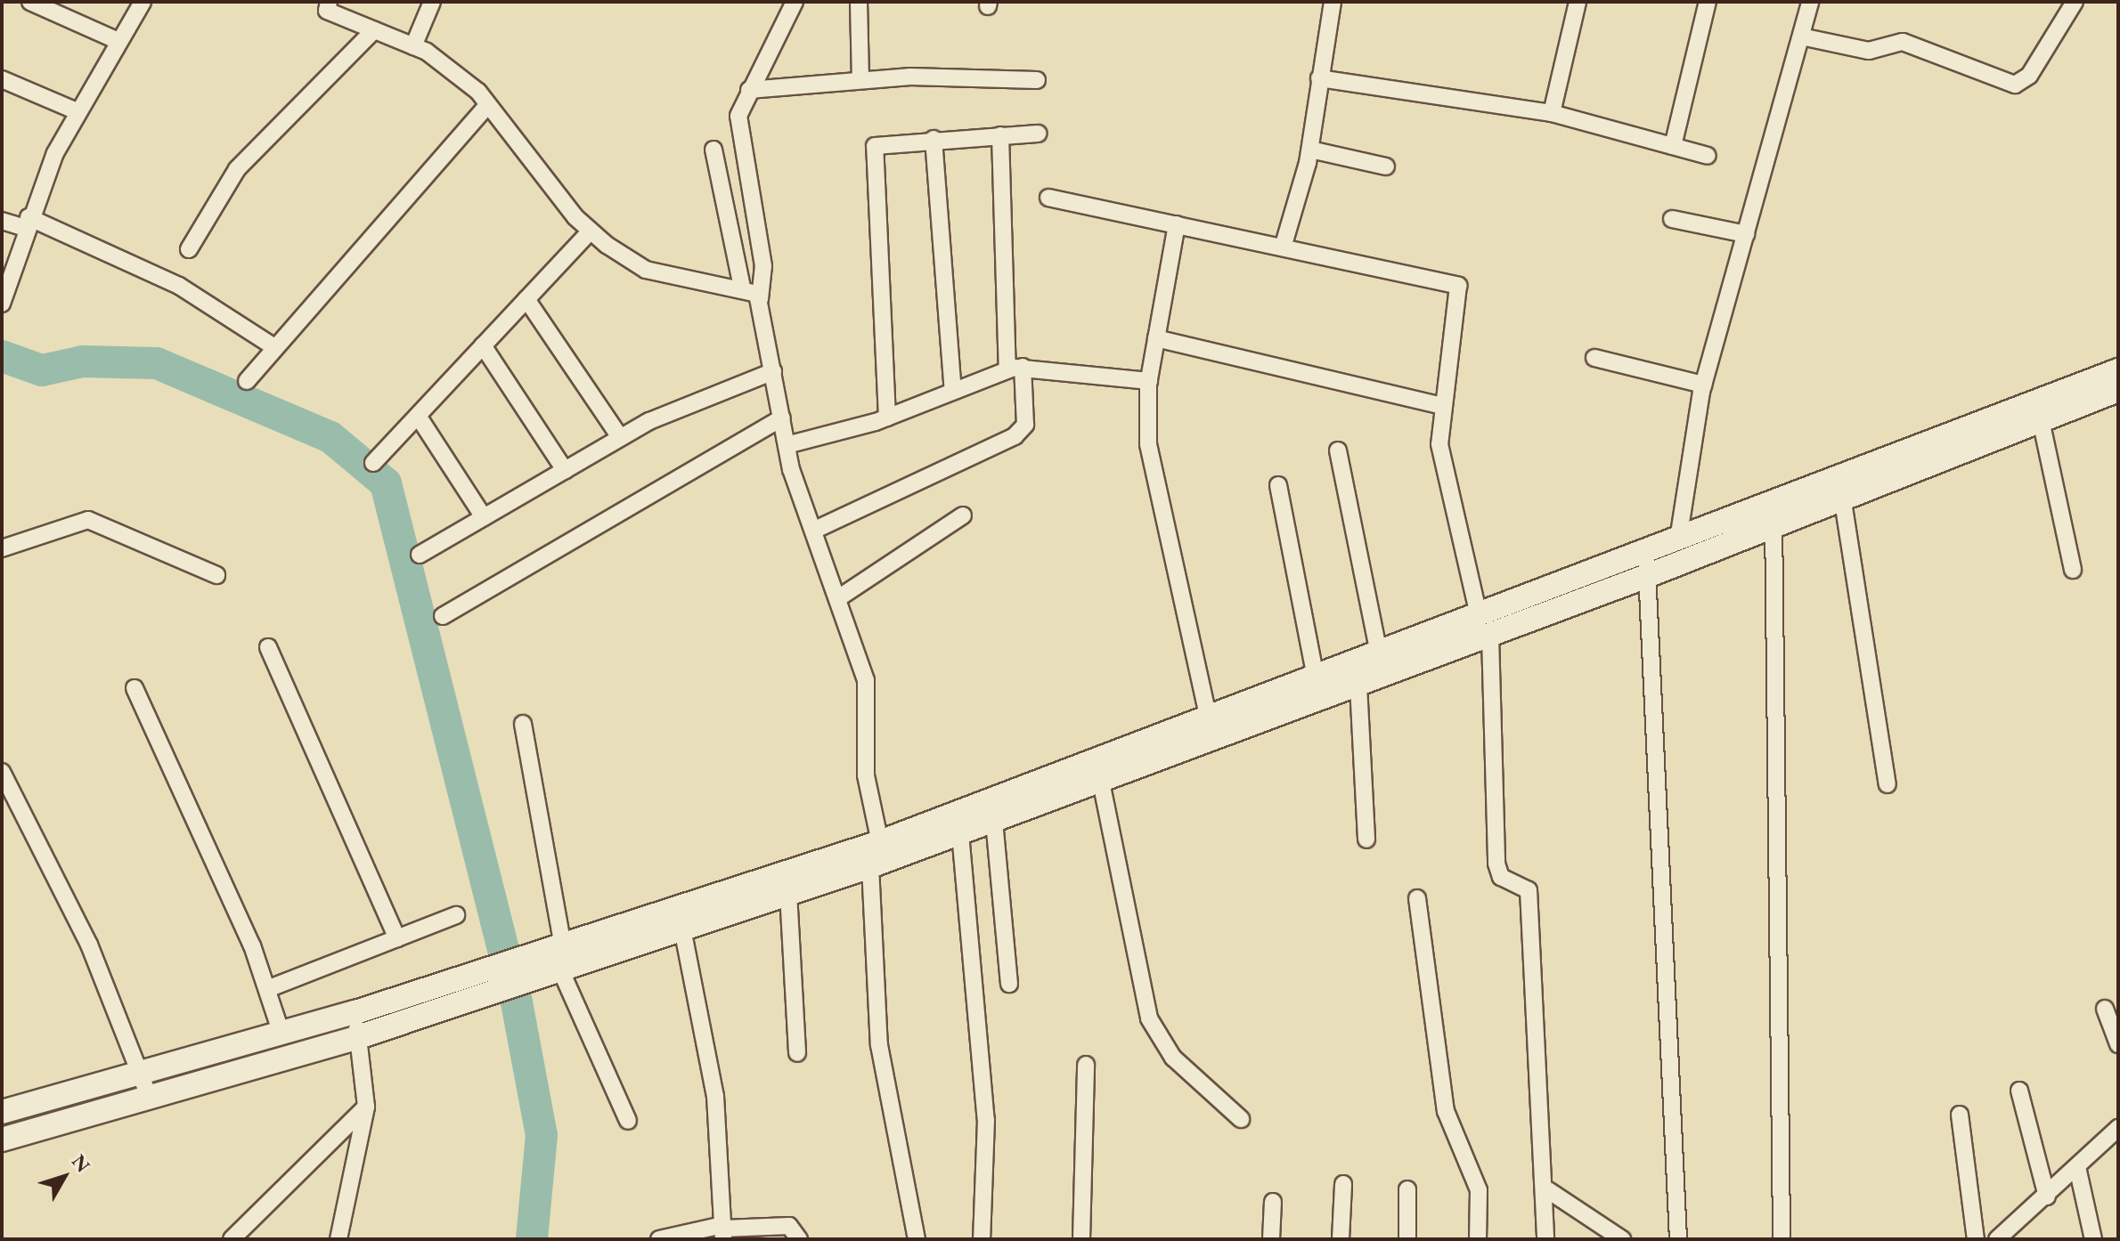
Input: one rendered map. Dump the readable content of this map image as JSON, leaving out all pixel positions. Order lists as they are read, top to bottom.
{
  "north": "top right"
}
